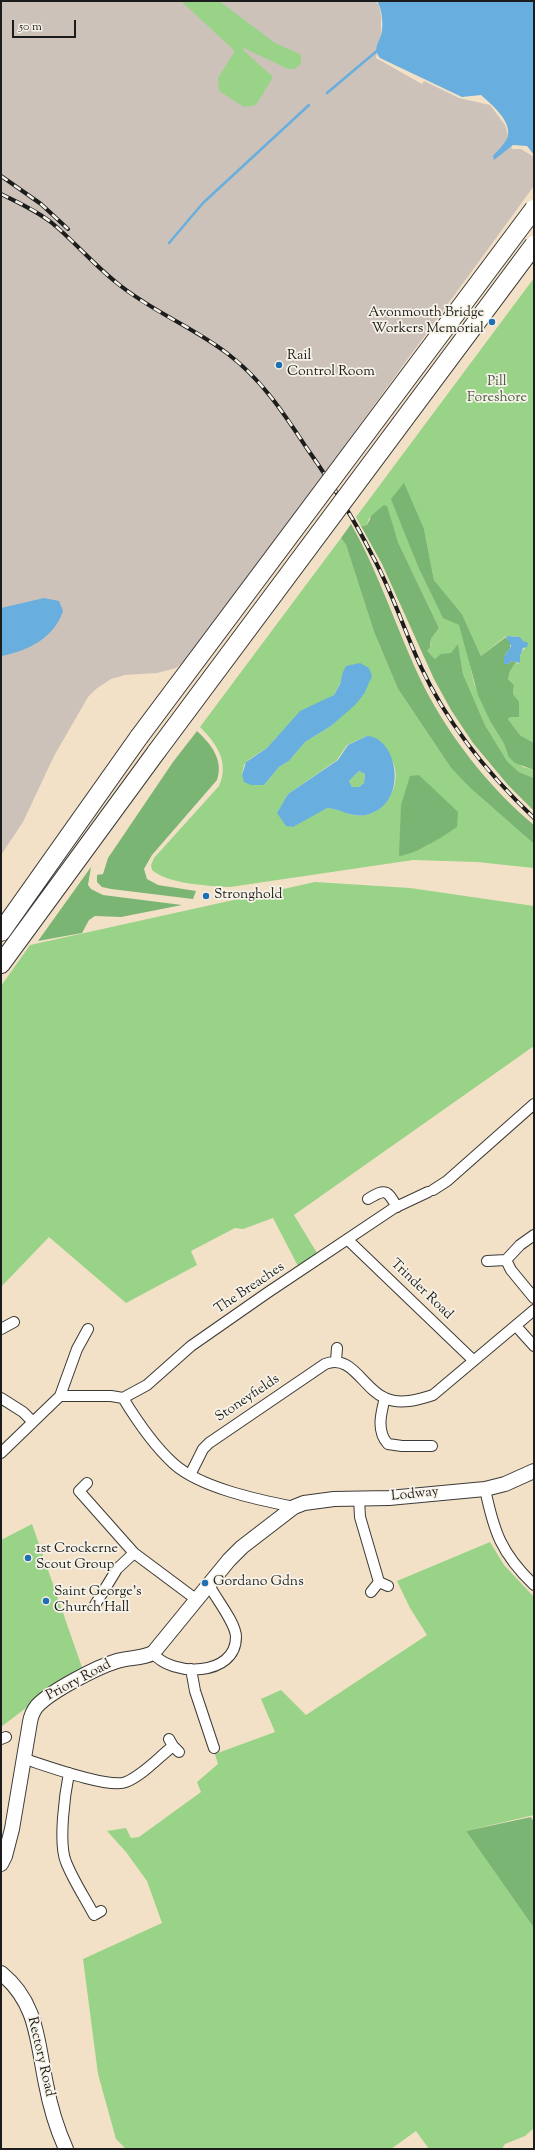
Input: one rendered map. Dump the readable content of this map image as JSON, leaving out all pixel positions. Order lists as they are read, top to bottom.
{
  "streets": {
    "street": [
      "The Breaches",
      "Trinder Road",
      "Stoneyfields",
      "Lodway",
      "Priory Road",
      "Rectory Road"
    ]
  },
  "crossings": [
    ["The Breaches", "Trinder Road"]
  ],
  "parks": ["Pill Foreshore"],
  "places": [
    "Avonmouth Bridge Workers Memorial",
    "Rail Control Room",
    "Stronghold",
    "1st Crockerne Scout Group",
    "Gordano Gdns",
    "Saint George's Church Hall"
  ],
  "scale_bar": "50 m"
}
